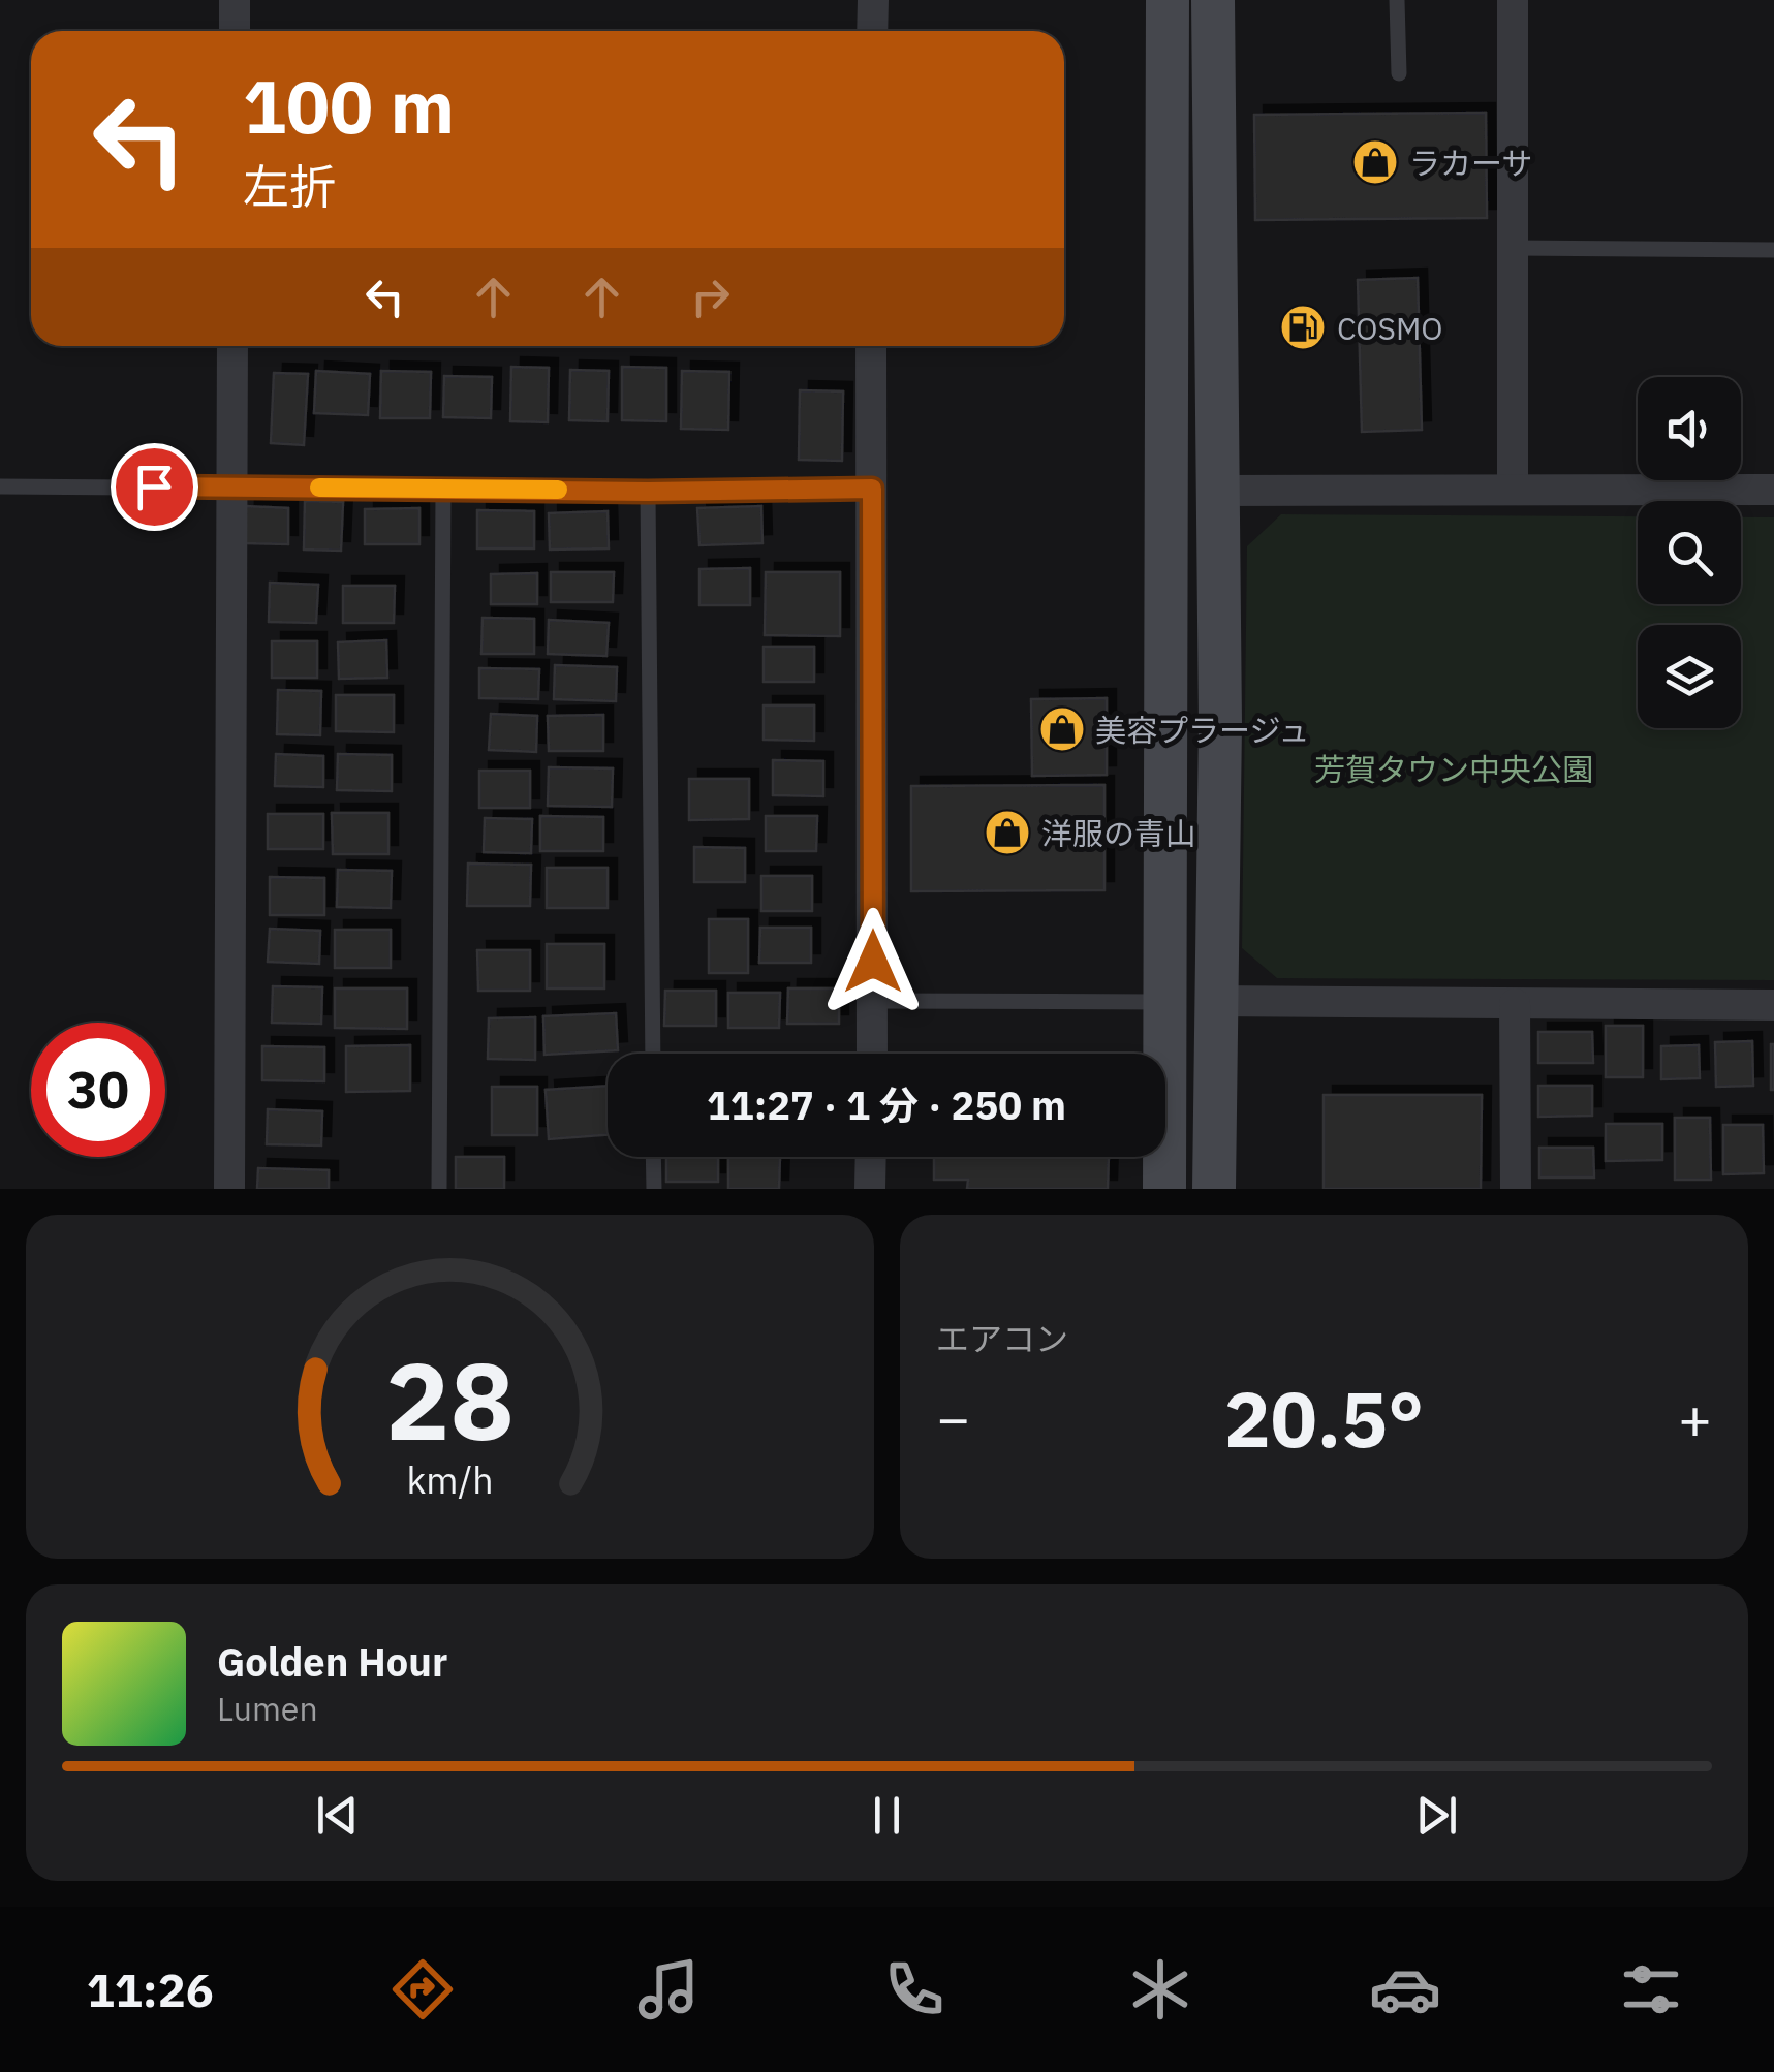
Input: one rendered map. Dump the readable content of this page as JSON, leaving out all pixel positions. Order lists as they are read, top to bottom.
{
  "parks": ["芳賀タウン中央公園"],
  "places": {
    "shop": ["ラカーサ", "美容プラージュ", "洋服の青山"],
    "fuel station": ["COSMO"]
  },
  "page": {
    "turn": ["100 m", "左折"],
    "limit": "30",
    "trip": "11:27 · 1 分 · 250 m",
    "tile": "エアコン",
    "heat": ["−", "20.5°", "+"],
    "song": ["Golden Hour", "Lumen"],
    "tabs": "11:26",
    "gauge": ["28", "km/h"]
  }
}
